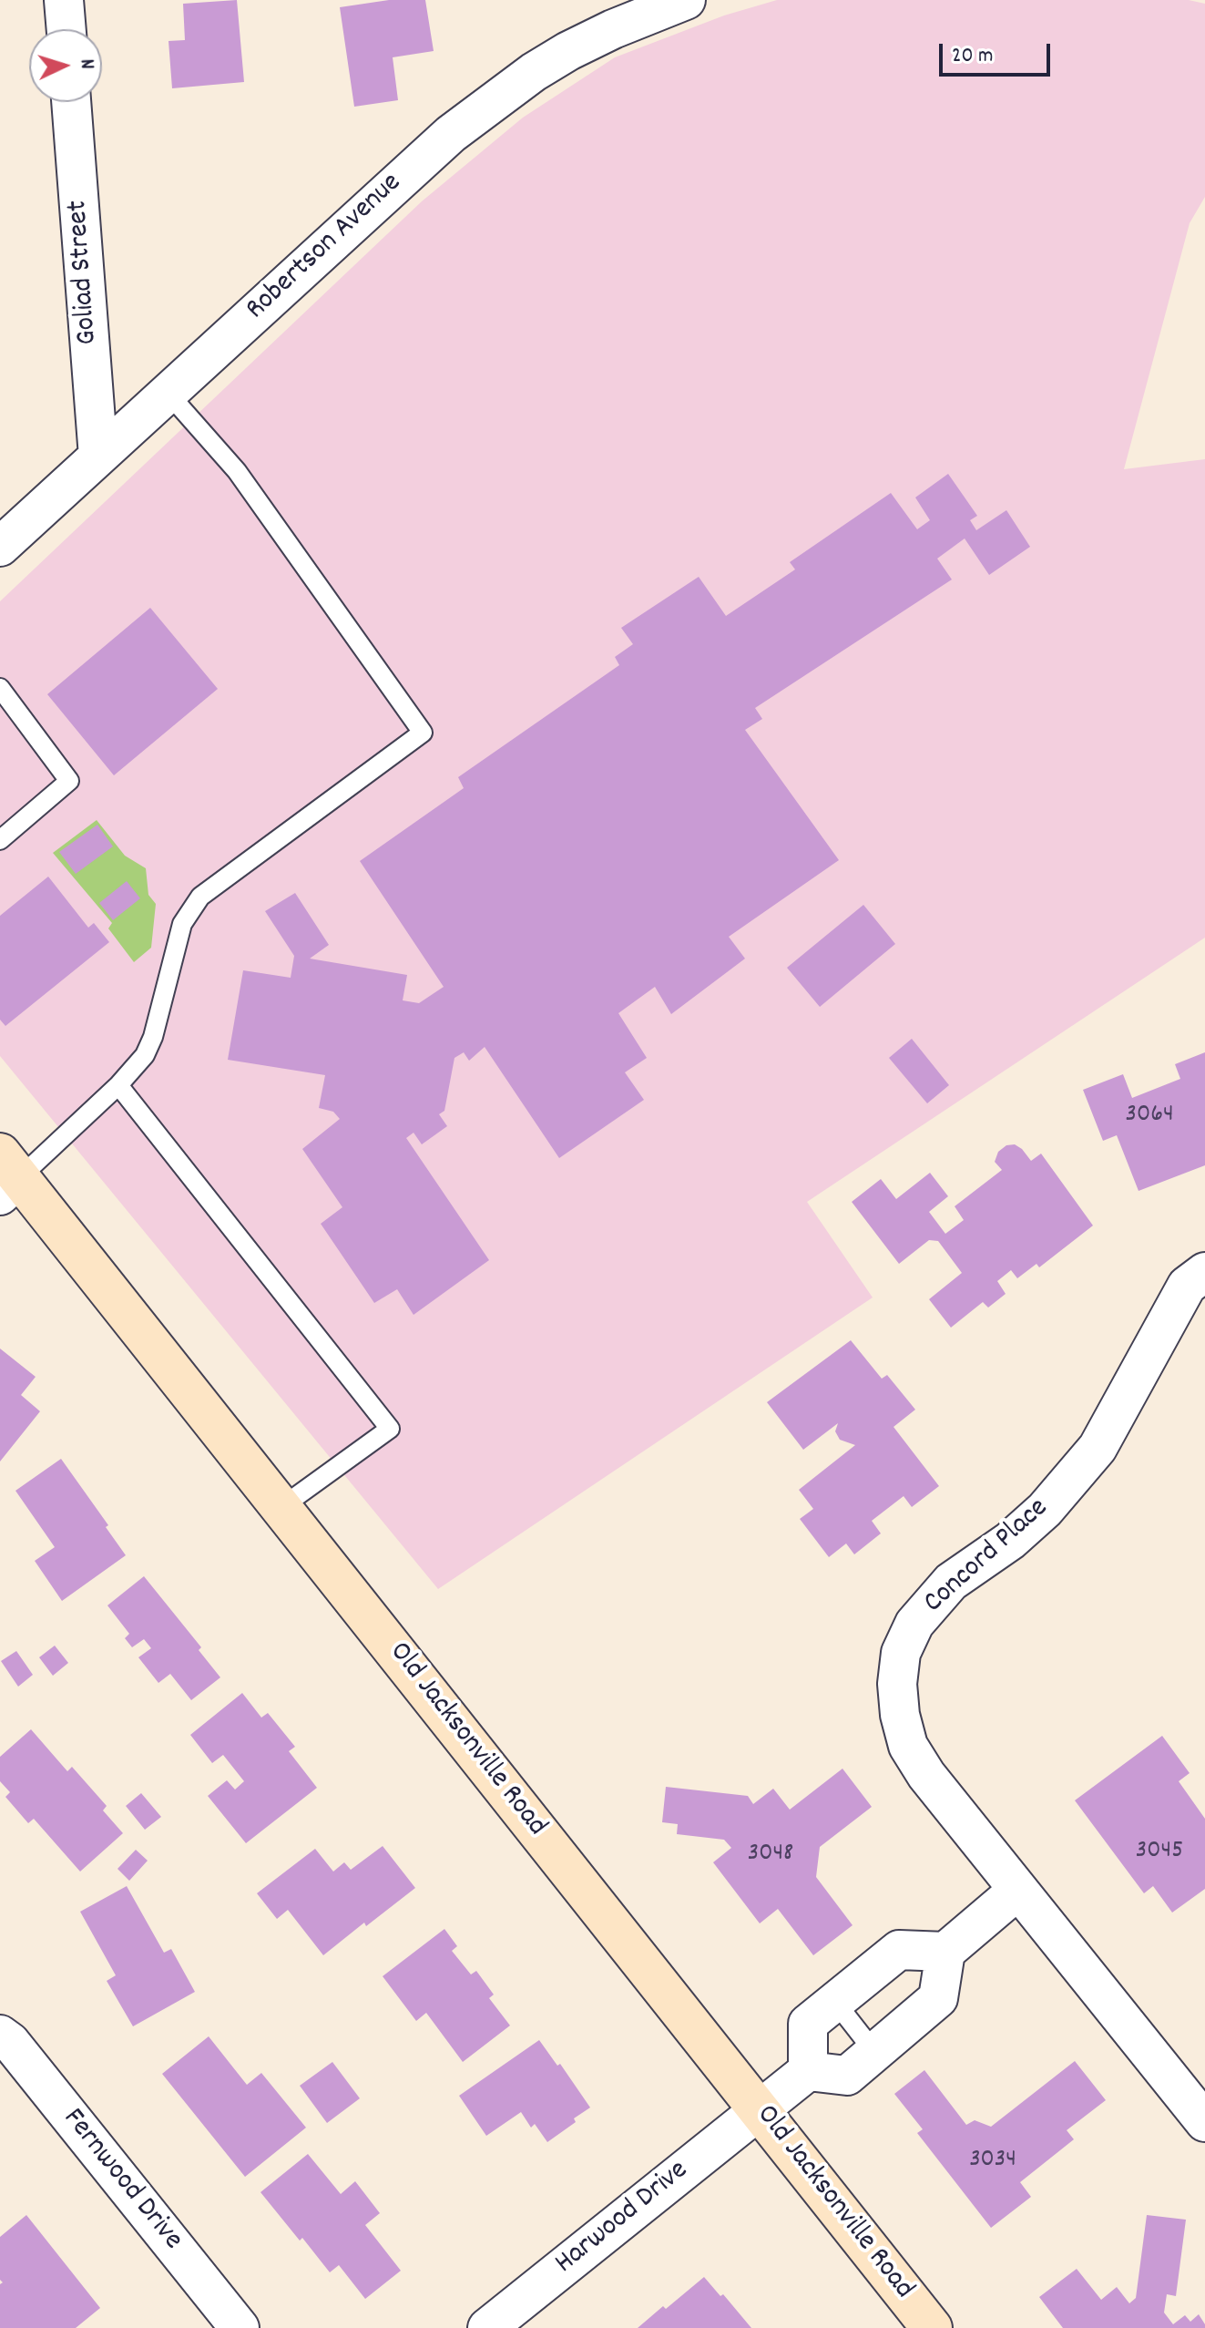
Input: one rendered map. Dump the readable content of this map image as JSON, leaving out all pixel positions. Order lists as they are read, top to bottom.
{
  "streets": {
    "main road": ["Old Jacksonville Road"],
    "street": [
      "Robertson Avenue",
      "Goliad Street",
      "Concord Place",
      "Fernwood Drive",
      "Harwood Drive"
    ]
  },
  "crossings": [
    ["Robertson Avenue", "Goliad Street"],
    ["Old Jacksonville Road", "Harwood Drive"]
  ],
  "house_numbers": [
    "3064",
    "3045",
    "3048",
    "3034"
  ],
  "scale_bar": "20 m",
  "north": "right"
}
